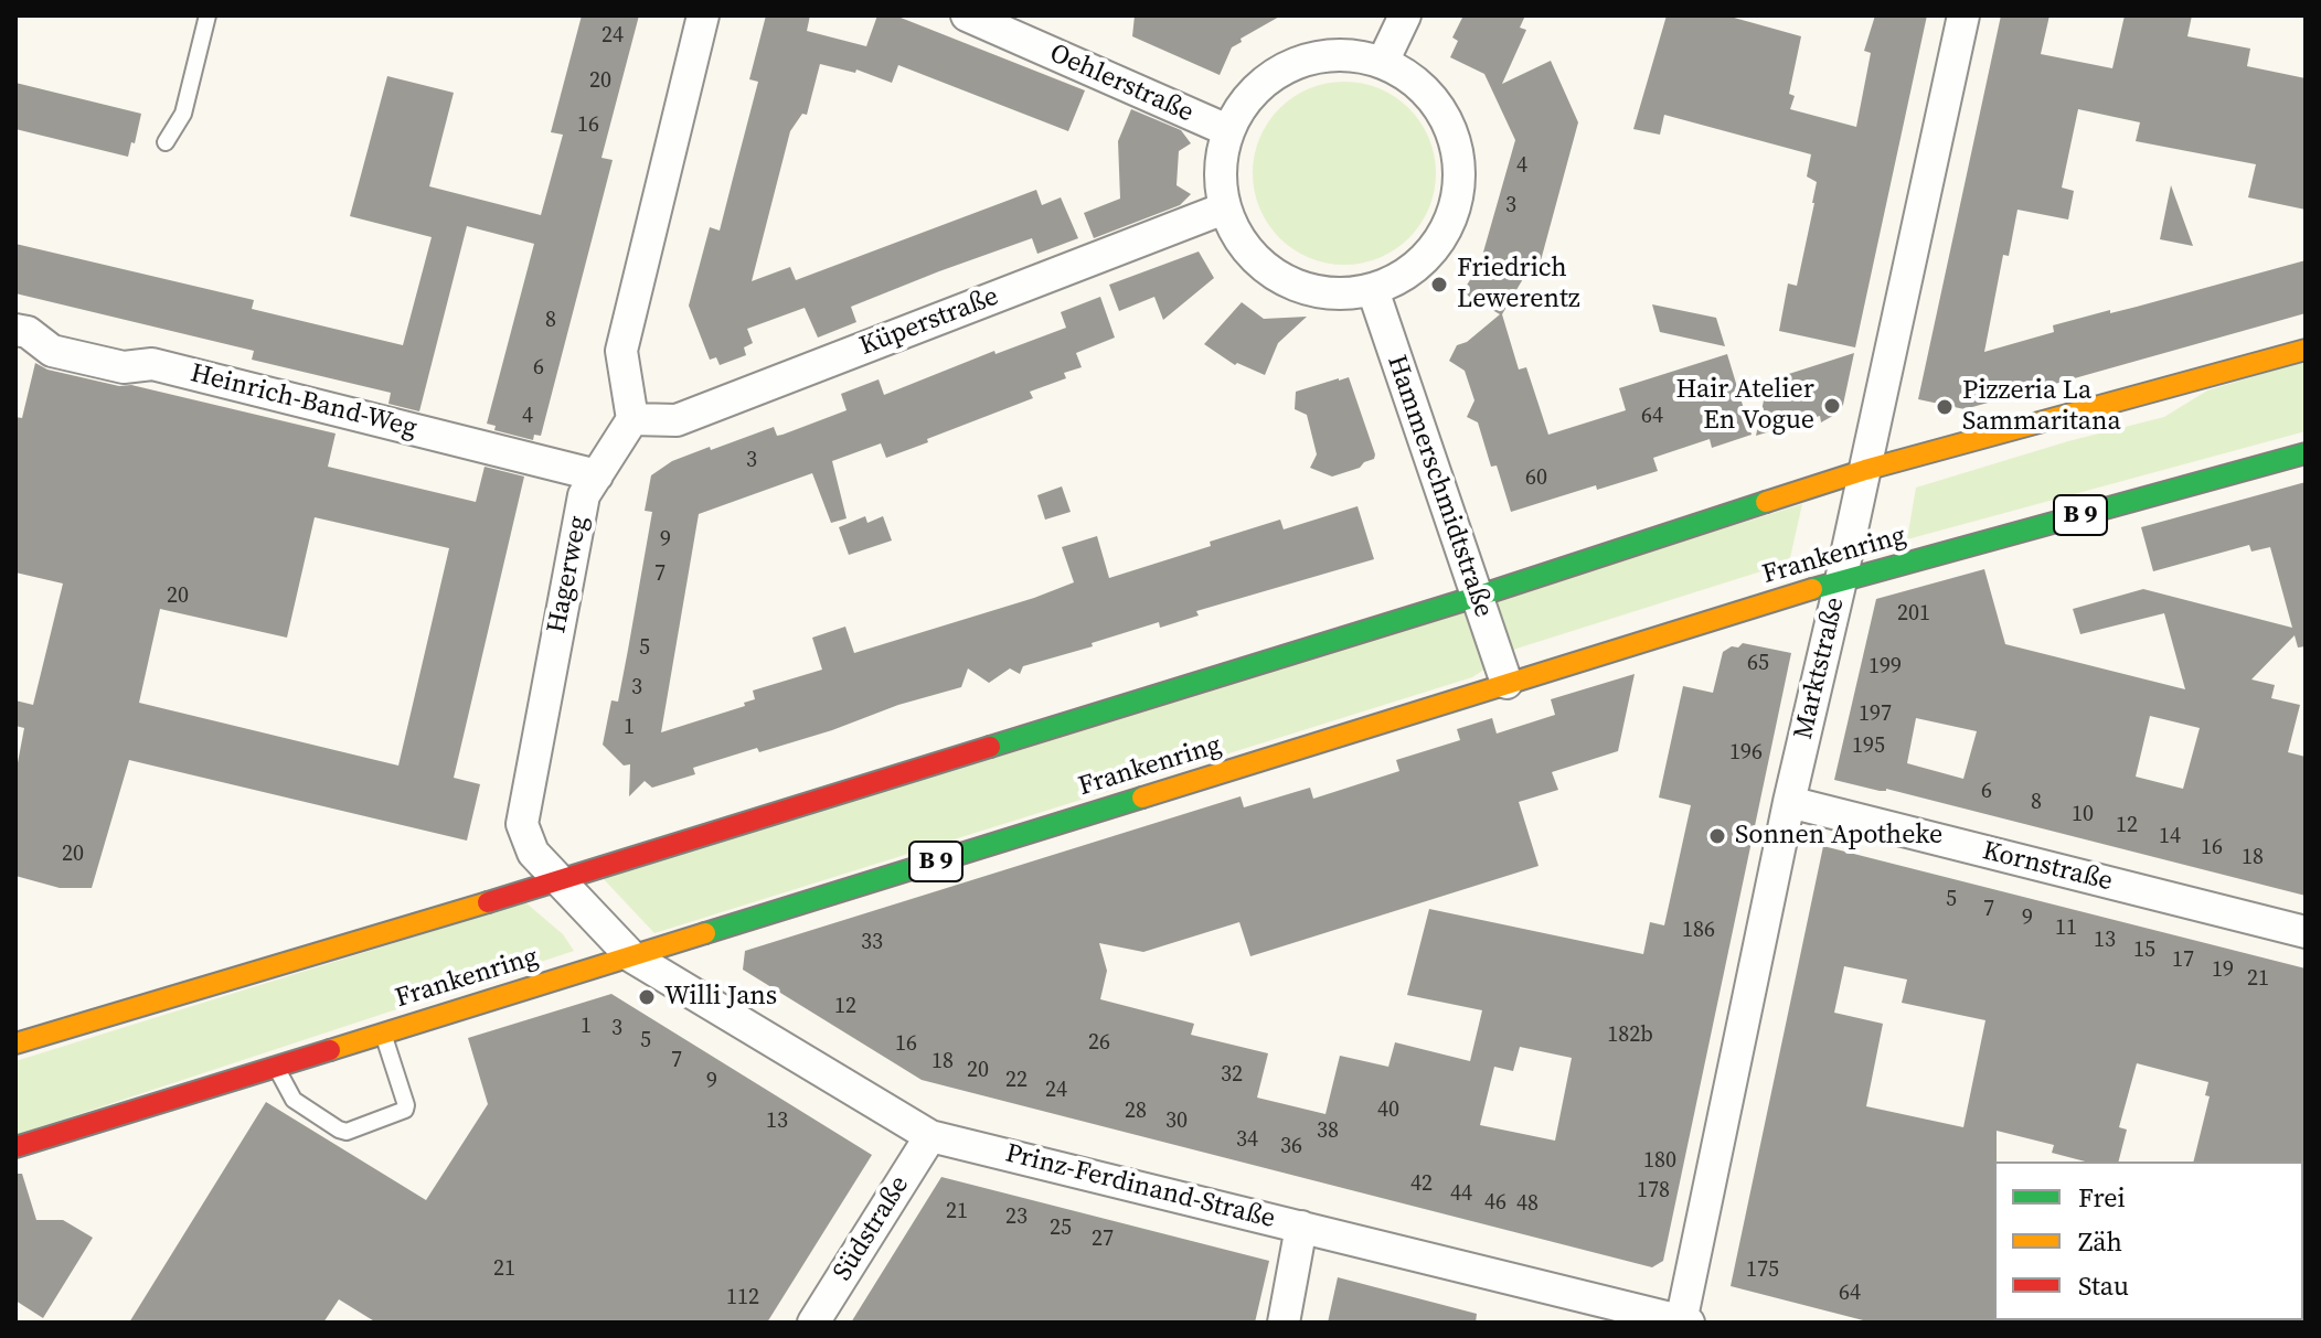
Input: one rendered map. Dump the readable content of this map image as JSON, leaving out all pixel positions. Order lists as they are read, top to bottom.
{
  "streets": {
    "main road": ["B 9", "Frankenring"],
    "street": [
      "Oehlerstraße",
      "Küperstraße",
      "Heinrich-Band-Weg",
      "Hammerschmidtstraße",
      "Hagerweg",
      "Marktstraße",
      "Kornstraße",
      "Prinz-Ferdinand-Straße",
      "Südstraße"
    ]
  },
  "crossings": [
    ["Oehlerstraße", "Küperstraße"],
    ["Oehlerstraße", "Hammerschmidtstraße"],
    ["Küperstraße", "Hammerschmidtstraße"],
    ["Küperstraße", "Hagerweg"],
    ["Heinrich-Band-Weg", "Hagerweg"],
    ["Hammerschmidtstraße", "Frankenring"],
    ["Frankenring", "Hagerweg"],
    ["Frankenring", "Marktstraße"],
    ["Frankenring", "Prinz-Ferdinand-Straße"],
    ["Hagerweg", "Prinz-Ferdinand-Straße"],
    ["Marktstraße", "Kornstraße"],
    ["Marktstraße", "Prinz-Ferdinand-Straße"],
    ["Prinz-Ferdinand-Straße", "Südstraße"]
  ],
  "places": [
    "Friedrich Lewerentz",
    "Hair Atelier En Vogue",
    "Pizzeria La Sammaritana",
    "Sonnen Apotheke",
    "Willi Jans"
  ],
  "house_numbers": [
    "24",
    "20",
    "16",
    "4",
    "3",
    "8",
    "6",
    "4",
    "64",
    "3",
    "60",
    "9",
    "7",
    "20",
    "201",
    "5",
    "65",
    "199",
    "3",
    "197",
    "1",
    "195",
    "196",
    "6",
    "8",
    "10",
    "12",
    "14",
    "16",
    "20",
    "18",
    "5",
    "7",
    "9",
    "11",
    "186",
    "13",
    "33",
    "15",
    "17",
    "19",
    "21",
    "12",
    "1",
    "3",
    "182b",
    "5",
    "26",
    "16",
    "7",
    "18",
    "20",
    "32",
    "22",
    "9",
    "24",
    "40",
    "28",
    "13",
    "30",
    "38",
    "34",
    "36",
    "180",
    "42",
    "178",
    "44",
    "46",
    "48",
    "21",
    "23",
    "25",
    "27",
    "21",
    "175",
    "64",
    "112"
  ],
  "legend": ["Frei", "Zäh", "Stau"]
}
